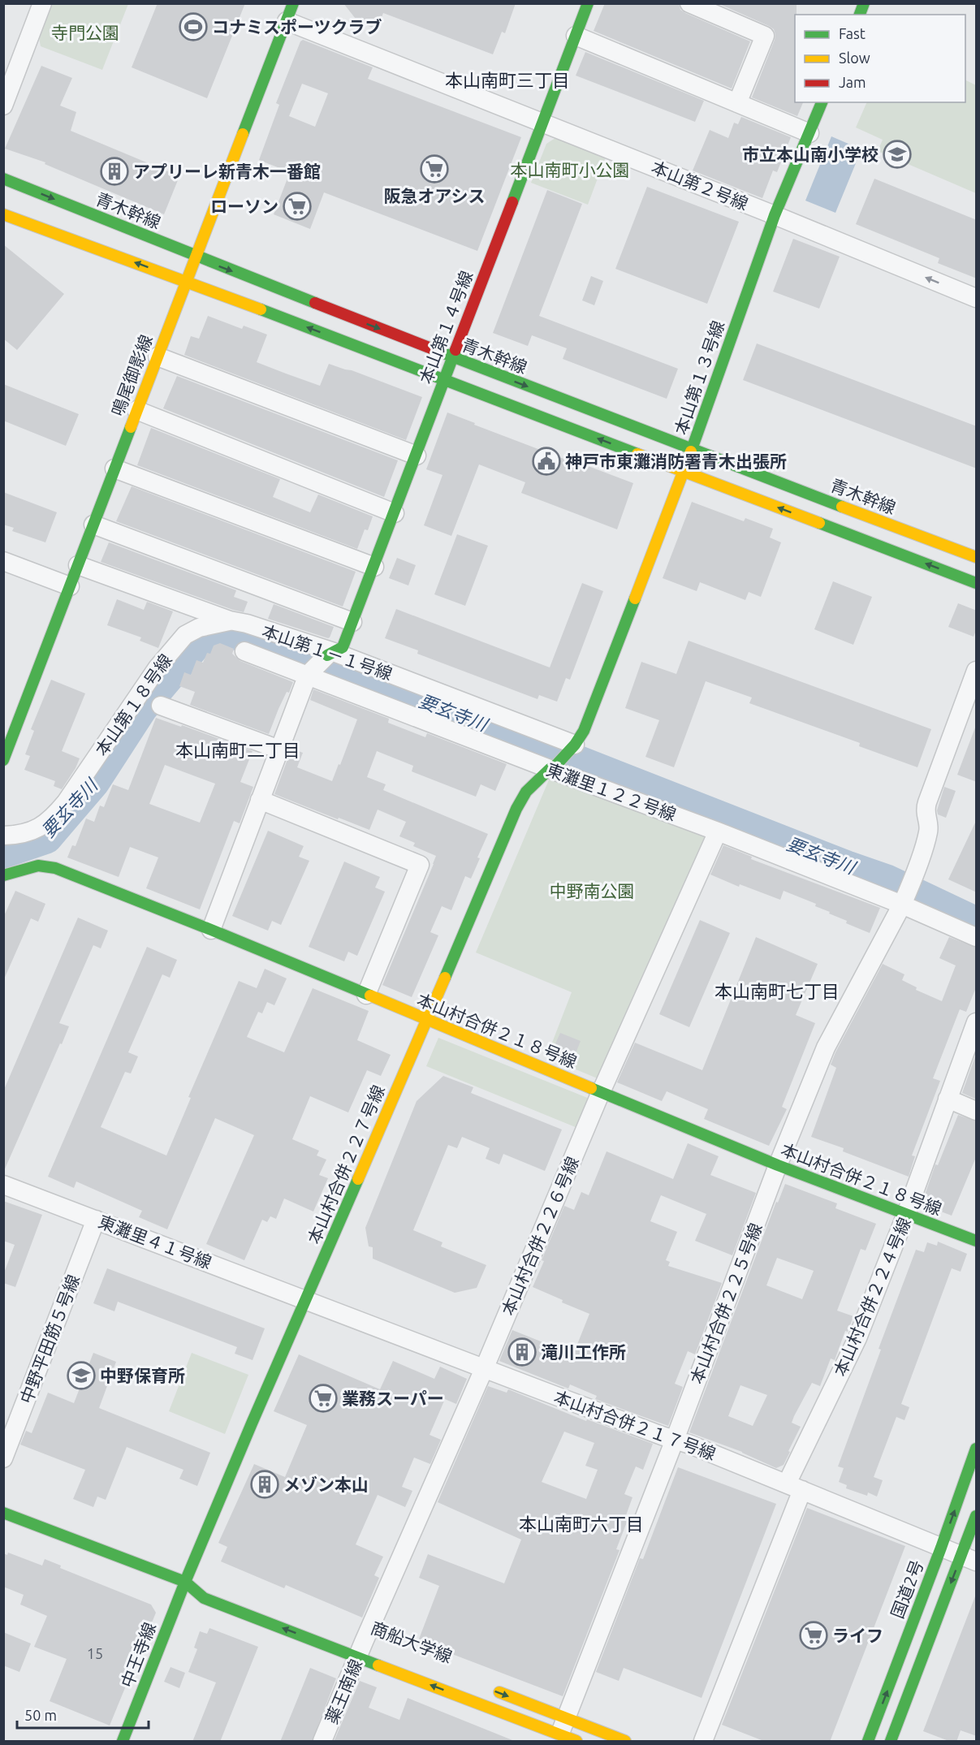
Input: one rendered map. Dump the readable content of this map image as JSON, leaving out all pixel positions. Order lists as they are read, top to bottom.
{
  "streets": {
    "main road": [
      "青木幹線",
      "本山第１４号線",
      "鳴尾御影線",
      "本山第１３号線",
      "本山村合併２１８号線",
      "本山村合併２２７号線",
      "国道2号",
      "商船大学線",
      "中王寺線"
    ],
    "street": [
      "本山第２号線",
      "本山第１－１号線",
      "本山第１８号線",
      "東灘里１２２号線",
      "本山村合併２２６号線",
      "東灘里４１号線",
      "本山村合併２２４号線",
      "本山村合併２２５号線",
      "中野平田筋５号線",
      "本山村合併２１７号線",
      "薬王南線"
    ]
  },
  "crossings": [
    ["本山第２号線", "本山第１４号線"],
    ["本山第２号線", "鳴尾御影線"],
    ["本山第２号線", "本山第１３号線"],
    ["青木幹線", "本山第１４号線"],
    ["青木幹線", "鳴尾御影線"],
    ["青木幹線", "本山第１３号線"],
    ["本山第１４号線", "本山第１－１号線"],
    ["鳴尾御影線", "本山第１－１号線"],
    ["本山第１３号線", "本山第１－１号線"],
    ["本山第１３号線", "東灘里１２２号線"],
    ["本山第１３号線", "本山村合併２２７号線"],
    ["本山第１－１号線", "本山第１８号線"],
    ["東灘里１２２号線", "本山村合併２２７号線"],
    ["東灘里１２２号線", "本山村合併２２６号線"],
    ["東灘里１２２号線", "本山村合併２２５号線"],
    ["本山村合併２１８号線", "本山村合併２２７号線"],
    ["本山村合併２１８号線", "本山村合併２２６号線"],
    ["本山村合併２１８号線", "本山村合併２２４号線"],
    ["本山村合併２１８号線", "本山村合併２２５号線"],
    ["本山村合併２２７号線", "東灘里４１号線"],
    ["本山村合併２２７号線", "本山村合併２１７号線"],
    ["本山村合併２２７号線", "商船大学線"],
    ["本山村合併２２７号線", "中王寺線"],
    ["本山村合併２２６号線", "本山村合併２１７号線"],
    ["本山村合併２２６号線", "商船大学線"],
    ["本山村合併２２６号線", "薬王南線"],
    ["東灘里４１号線", "中野平田筋５号線"],
    ["東灘里４１号線", "本山村合併２１７号線"],
    ["本山村合併２２４号線", "本山村合併２１７号線"],
    ["本山村合併２２５号線", "本山村合併２１７号線"],
    ["本山村合併２２５号線", "商船大学線"],
    ["本山村合併２１７号線", "国道2号"],
    ["商船大学線", "中王寺線"],
    ["商船大学線", "薬王南線"]
  ],
  "districts": [
    "本山南町三丁目",
    "本山南町二丁目",
    "本山南町七丁目",
    "本山南町六丁目"
  ],
  "water": ["要玄寺川"],
  "parks": ["寺門公園", "本山南町小公園", "中野南公園"],
  "places": {
    "sports": ["コナミスポーツクラブ"],
    "school or university": ["市立本山南小学校", "中野保育所"],
    "supermarket": [
      "阪急オアシス",
      "ローソン",
      "業務スーパー",
      "ライフ"
    ],
    "building": ["アプリーレ新青木一番館", "滝川工作所", "メゾン本山"],
    "public building": ["神戸市東灘消防署青木出張所"]
  },
  "house_numbers": ["15"],
  "legend": ["Fast", "Slow", "Jam"],
  "scale_bar": "50 m"
}
